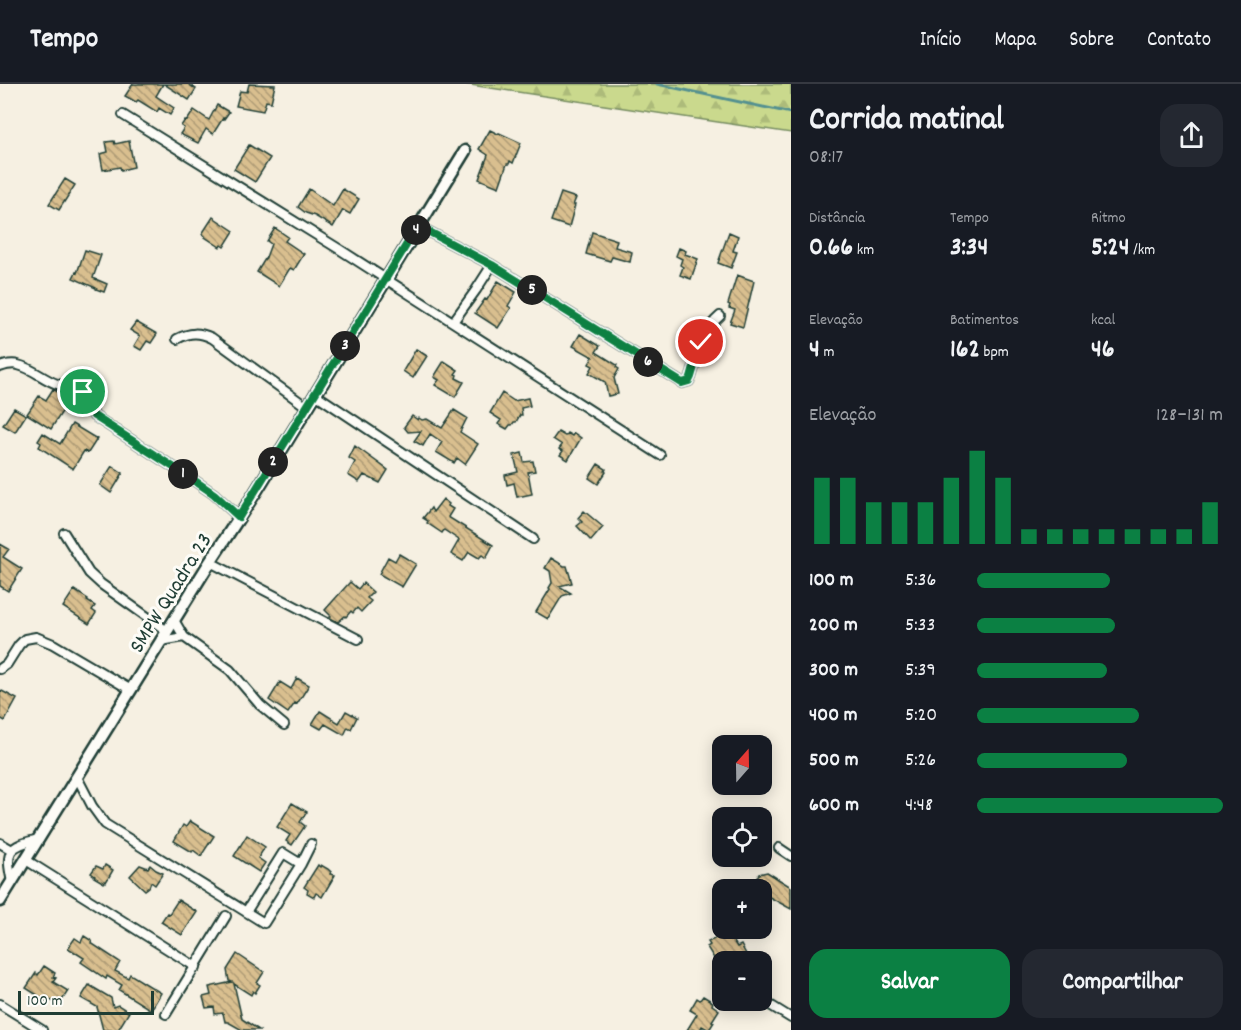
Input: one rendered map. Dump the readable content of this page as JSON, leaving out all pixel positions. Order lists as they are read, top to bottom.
{
  "streets": {
    "street": ["SMPW Quadra 23"]
  },
  "scale_bar": "100 m",
  "north": "top",
  "page": {
    "header": "Tempo",
    "nav": [
      "Início",
      "Mapa",
      "Sobre",
      "Contato"
    ],
    "heading": ["Corrida matinal", "08:17"],
    "stats": [
      ["Distância", "0.66 km"],
      ["Tempo", "3:34"],
      ["Ritmo", "5:24 /km"],
      ["Elevação", "4 m"],
      ["Batimentos", "162 bpm"],
      ["kcal", "46"]
    ],
    "pins": [
      "4",
      "5",
      "3",
      "6",
      "2",
      "1"
    ],
    "chart": ["Elevação", "128–131 m"],
    "list": [
      {
        "name": "100 m",
        "note": "5:36"
      },
      {
        "name": "200 m",
        "note": "5:33"
      },
      {
        "name": "300 m",
        "note": "5:39"
      },
      {
        "name": "400 m",
        "note": "5:20"
      },
      {
        "name": "500 m",
        "note": "5:26"
      },
      {
        "name": "600 m",
        "note": "4:48"
      }
    ],
    "map_buttons": ["+", "−"],
    "buttons": ["Salvar", "Compartilhar"],
    "scale": "100 m"
  }
}
